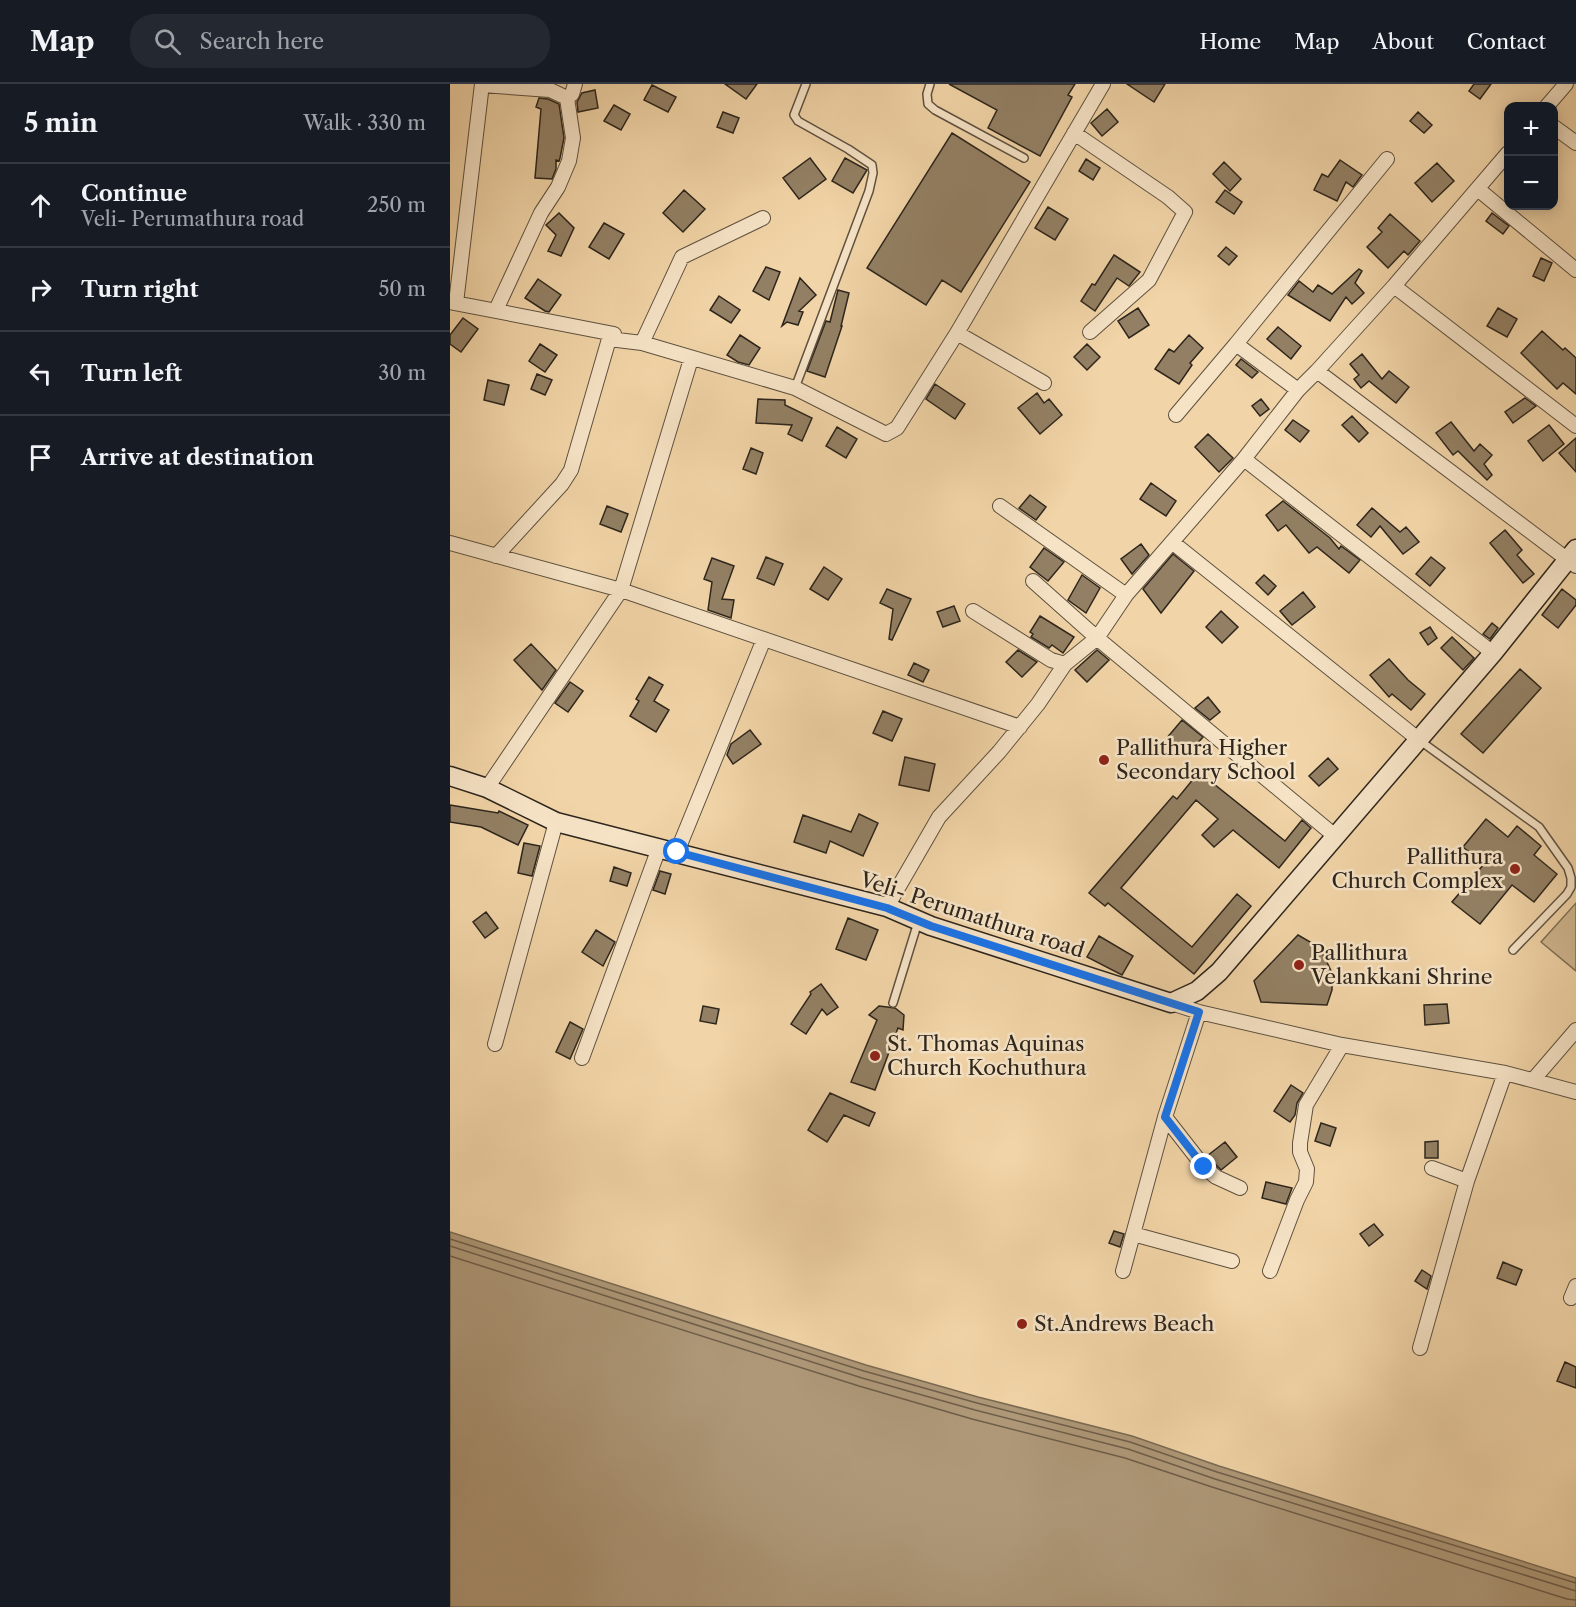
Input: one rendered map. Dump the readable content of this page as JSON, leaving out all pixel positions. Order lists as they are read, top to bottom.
{
  "streets": {
    "main road": ["Veli- Perumathura road"]
  },
  "places": [
    "Pallithura Higher Secondary School",
    "Pallithura Church Complex",
    "Pallithura Velankkani Shrine",
    "St. Thomas Aquinas Church Kochuthura",
    "St.Andrews Beach"
  ],
  "page": {
    "header": "Map",
    "search": "Search here",
    "nav": [
      "Home",
      "Map",
      "About",
      "Contact"
    ],
    "heading": ["5 min", "Walk · 330 m"],
    "map_buttons": ["+", "−"],
    "list": [
      ["Continue", "Veli- Perumathura road", "250 m"],
      ["Turn right", "50 m"],
      ["Turn left", "30 m"],
      "Arrive at destination"
    ]
  }
}
